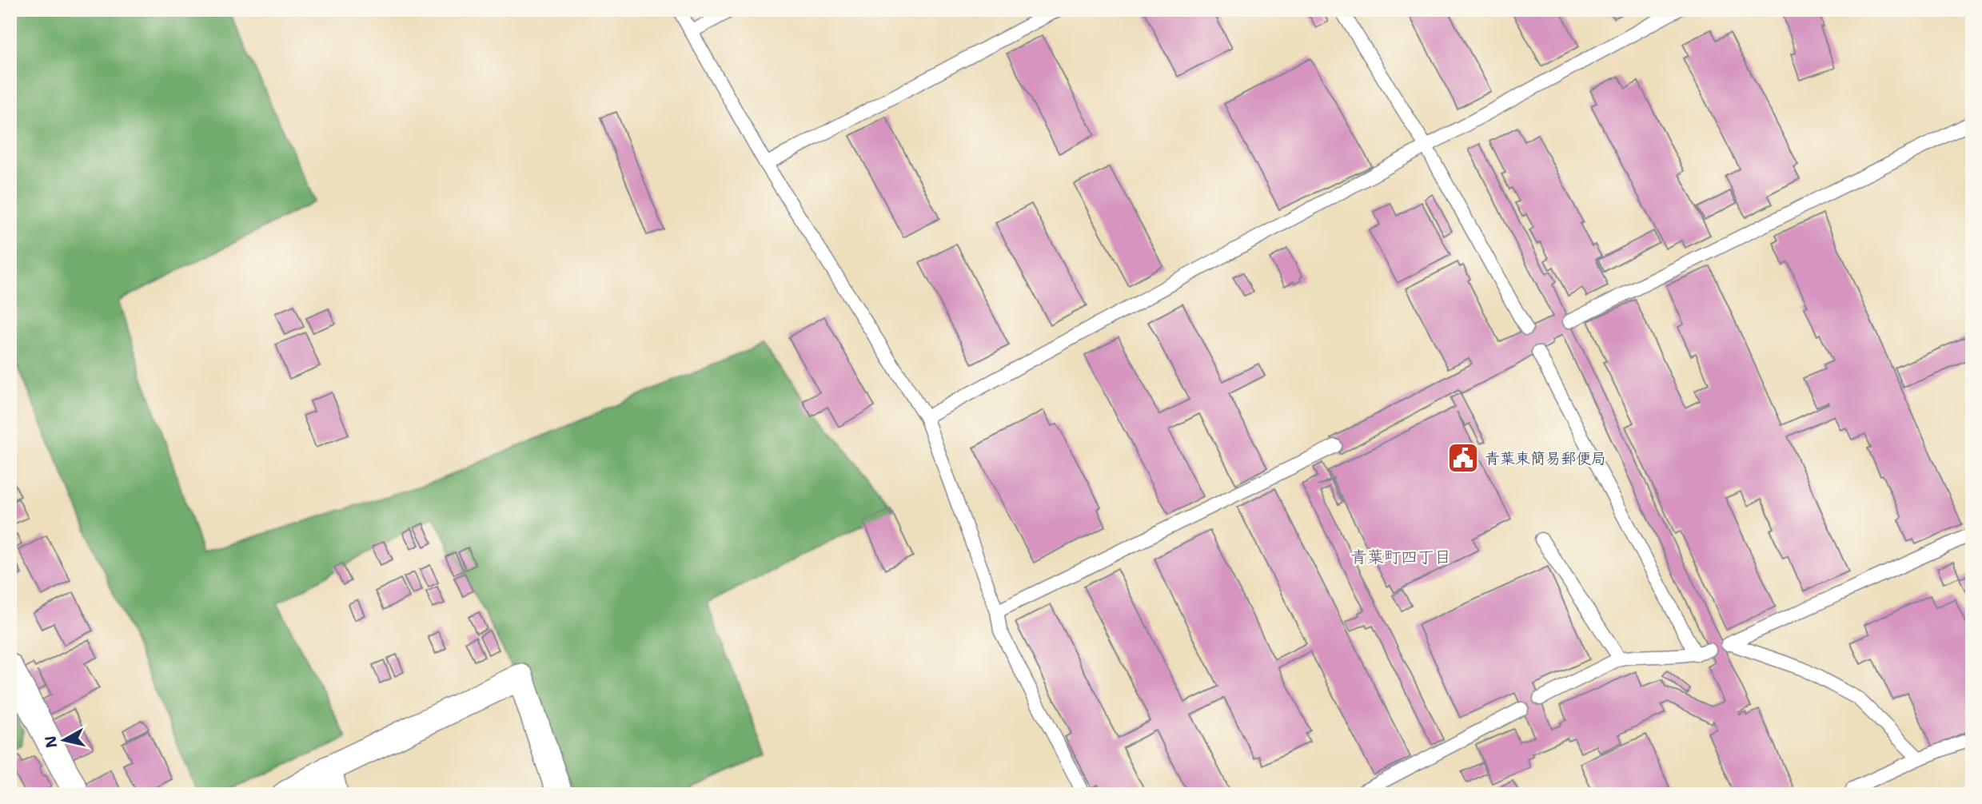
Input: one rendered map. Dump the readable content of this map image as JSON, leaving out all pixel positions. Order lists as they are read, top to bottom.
{
  "districts": ["青葉町四丁目"],
  "places": {
    "public building": ["青葉東簡易郵便局"]
  },
  "north": "left"
}
